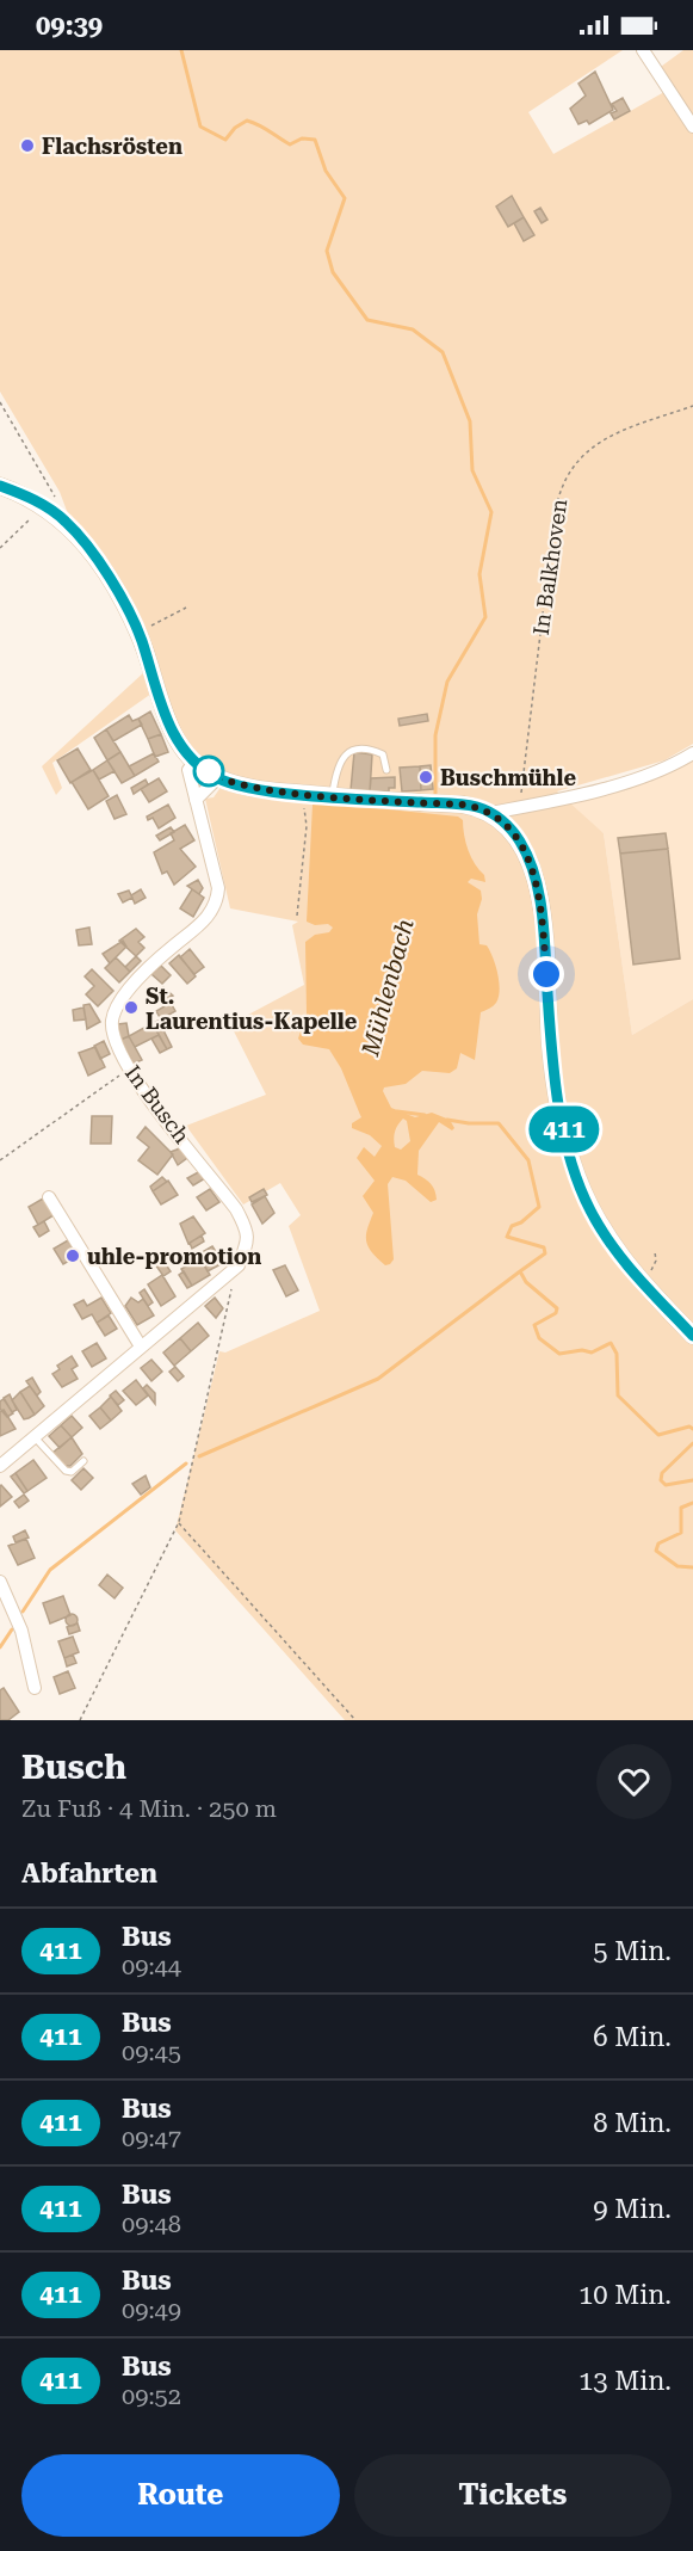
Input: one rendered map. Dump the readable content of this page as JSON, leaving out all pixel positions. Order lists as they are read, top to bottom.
{
  "streets": {
    "street": ["In Busch"],
    "path": ["In Balkhoven"]
  },
  "water": ["Mühlenbach"],
  "places": [
    "Flachsrösten",
    "Buschmühle",
    "St. Laurentius-Kapelle",
    "uhle-promotion"
  ],
  "lines": ["bus line 411"],
  "page": {
    "status": "09:39",
    "on_map": "411",
    "heading": [
      ["Busch", "Zu Fuß · 4 Min. · 250 m"],
      "Abfahrten"
    ],
    "list": [
      {
        "mark": "411",
        "name": "Bus",
        "note": "09:44",
        "value": "5 Min."
      },
      {
        "mark": "411",
        "name": "Bus",
        "note": "09:45",
        "value": "6 Min."
      },
      {
        "mark": "411",
        "name": "Bus",
        "note": "09:47",
        "value": "8 Min."
      },
      {
        "mark": "411",
        "name": "Bus",
        "note": "09:48",
        "value": "9 Min."
      },
      {
        "mark": "411",
        "name": "Bus",
        "note": "09:49",
        "value": "10 Min."
      },
      {
        "mark": "411",
        "name": "Bus",
        "note": "09:52",
        "value": "13 Min."
      }
    ],
    "buttons": ["Route", "Tickets"]
  }
}
